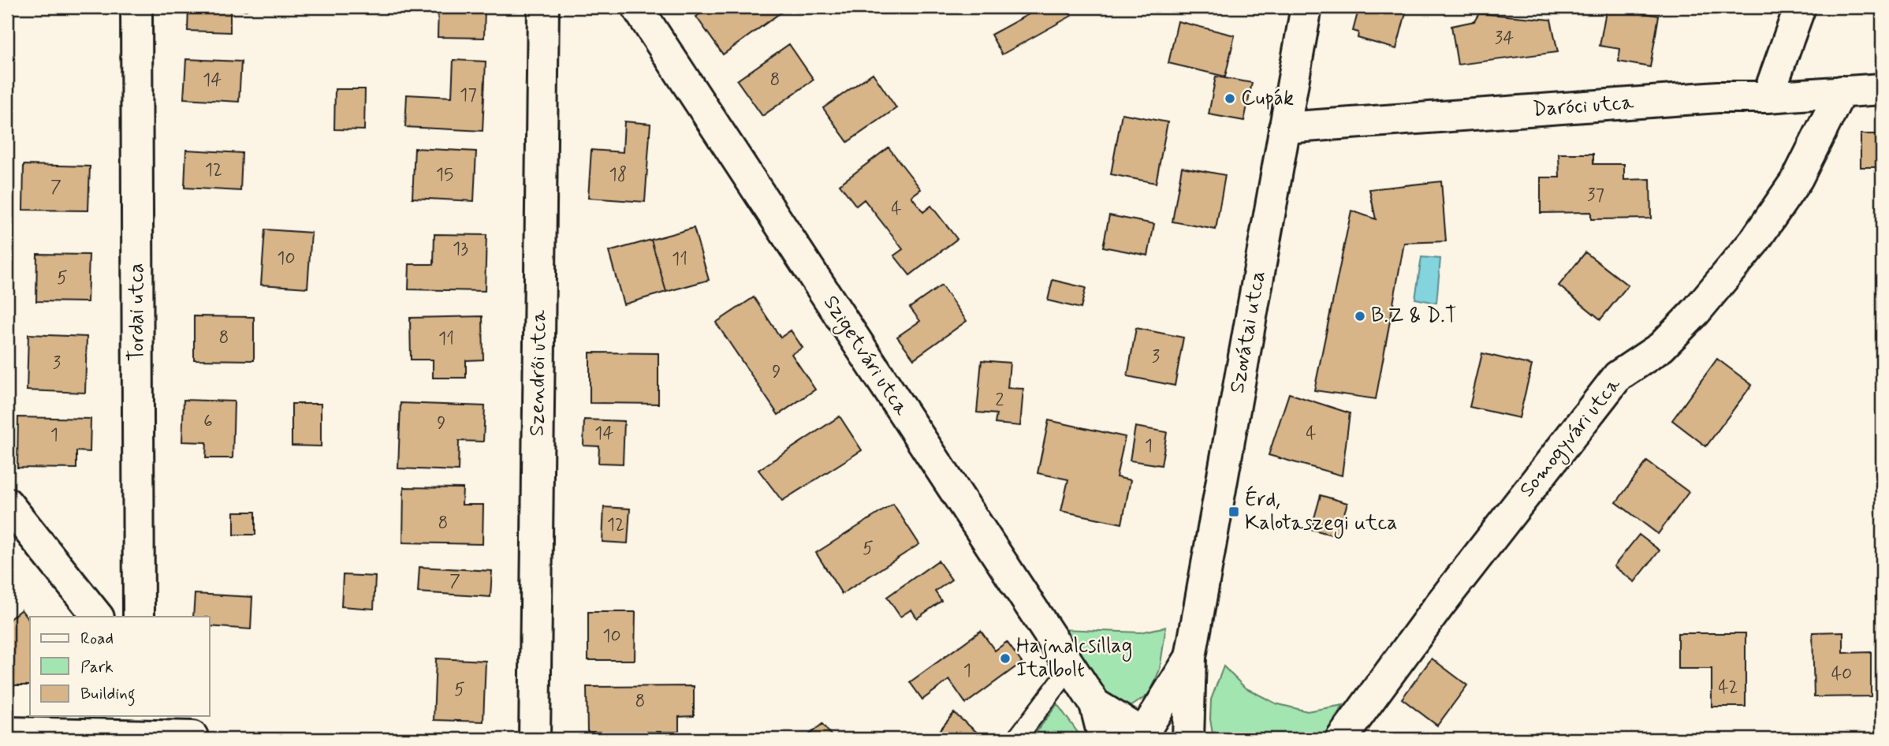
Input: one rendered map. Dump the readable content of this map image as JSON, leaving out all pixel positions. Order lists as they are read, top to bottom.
{
  "streets": {
    "street": [
      "Daróci utca",
      "Tordai utca",
      "Szovátai utca",
      "Szigetvári utca",
      "Szendrői utca",
      "Somogyvári utca"
    ]
  },
  "crossings": [
    ["Daróci utca", "Szovátai utca"],
    ["Daróci utca", "Somogyvári utca"]
  ],
  "places": {
    "other": ["Cupák", "B.Z & D.T", "Hajnalcsillag Italbolt"],
    "transit": ["Érd, Kalotaszegi utca"]
  },
  "house_numbers": [
    "34",
    "14",
    "8",
    "17",
    "12",
    "15",
    "18",
    "7",
    "37",
    "4",
    "13",
    "10",
    "11",
    "5",
    "8",
    "11",
    "3",
    "3",
    "9",
    "2",
    "6",
    "9",
    "14",
    "4",
    "1",
    "1",
    "8",
    "12",
    "5",
    "7",
    "10",
    "1",
    "40",
    "42",
    "5",
    "8"
  ],
  "legend": ["Road", "Park", "Building"]
}
